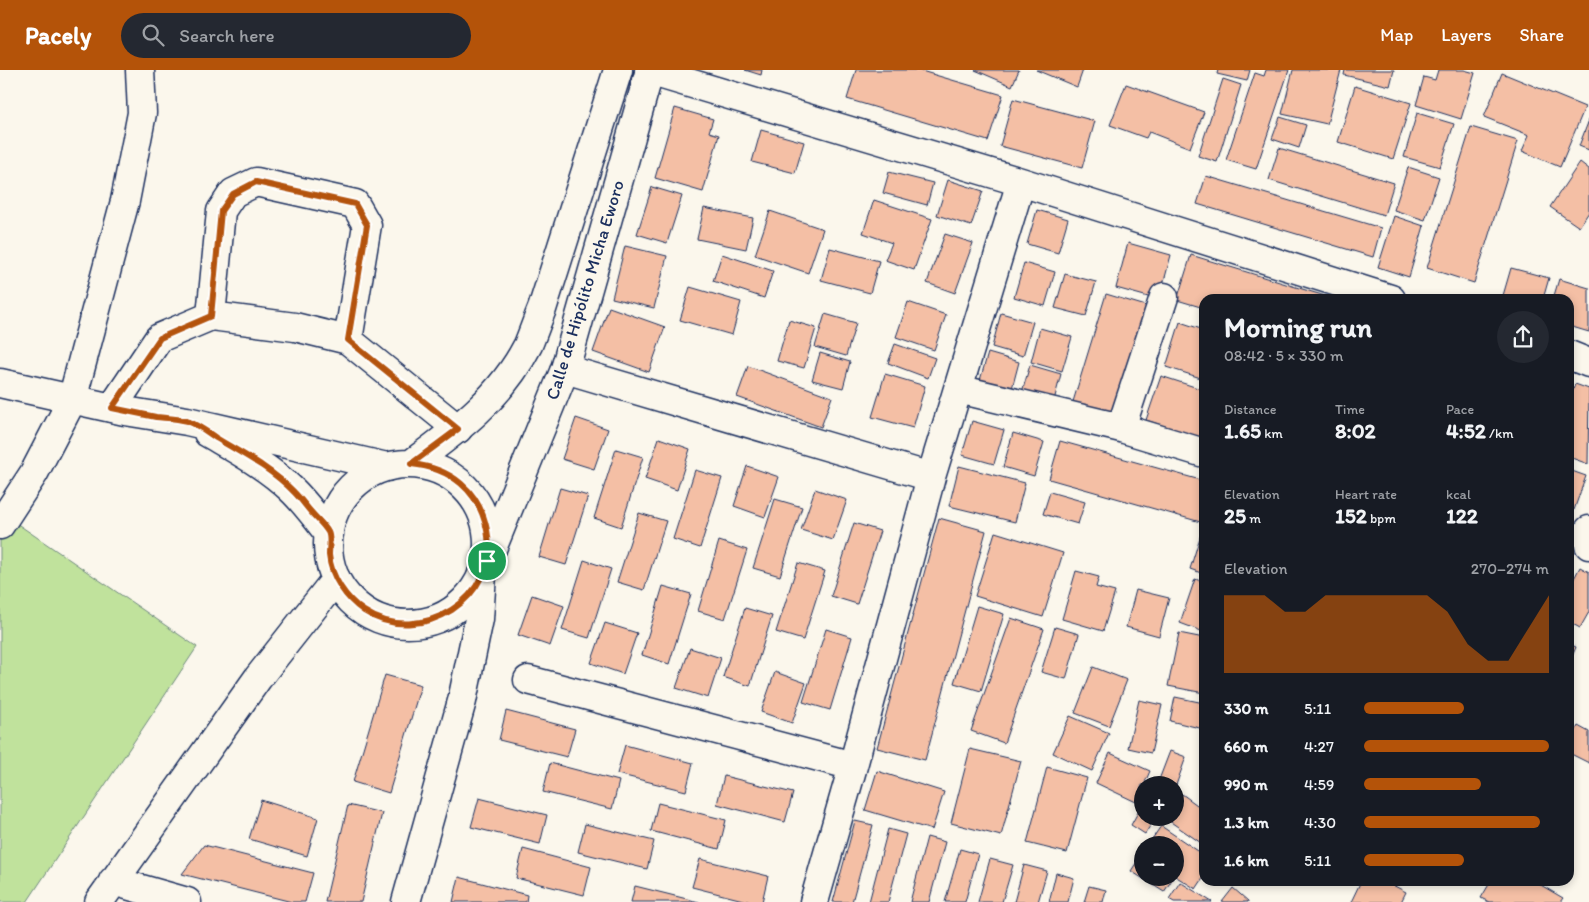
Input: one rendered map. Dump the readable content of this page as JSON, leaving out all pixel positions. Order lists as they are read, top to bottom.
{
  "streets": {
    "street": ["Calle de Hipólito Micha Eworo"]
  },
  "page": {
    "header": "Pacely",
    "search": "Search here",
    "nav": ["Map", "Layers", "Share"],
    "heading": ["Morning run", "08:42 · 5 × 330 m"],
    "stats": [
      ["Distance", "1.65 km"],
      ["Time", "8:02"],
      ["Pace", "4:52 /km"],
      ["Elevation", "25 m"],
      ["Heart rate", "152 bpm"],
      ["kcal", "122"]
    ],
    "chart": ["Elevation", "270–274 m"],
    "list": [
      {
        "name": "330 m",
        "note": "5:11"
      },
      {
        "name": "660 m",
        "note": "4:27"
      },
      {
        "name": "990 m",
        "note": "4:59"
      },
      {
        "name": "1.3 km",
        "note": "4:30"
      },
      {
        "name": "1.6 km",
        "note": "5:11"
      }
    ],
    "map_buttons": ["+", "−"]
  }
}
